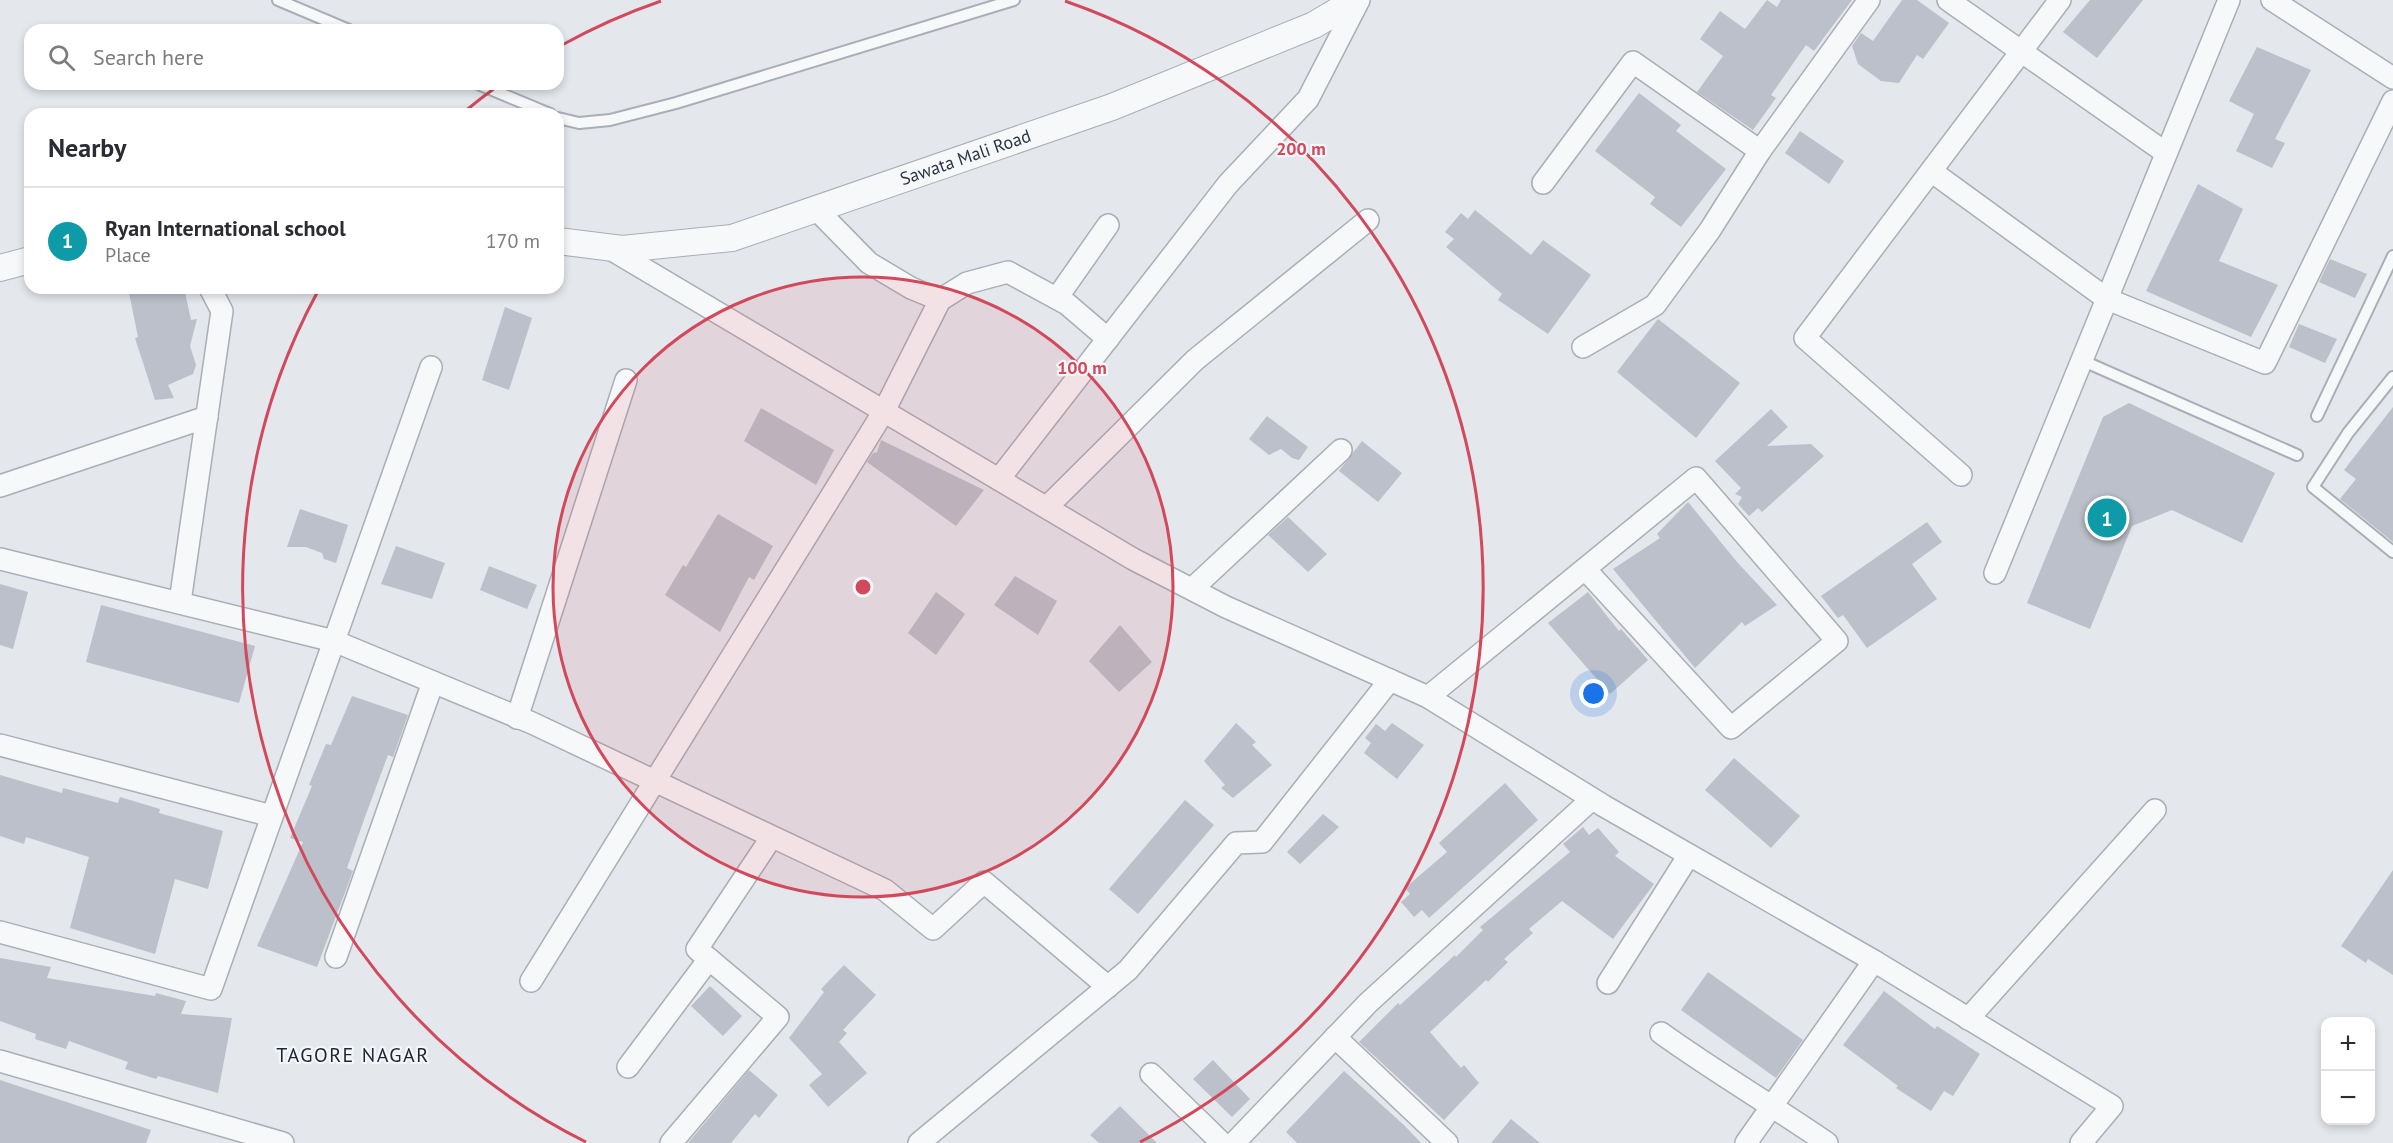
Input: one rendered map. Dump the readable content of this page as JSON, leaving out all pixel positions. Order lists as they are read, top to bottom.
{
  "streets": {
    "street": ["Sawata Mali Road"]
  },
  "districts": ["TAGORE NAGAR"],
  "page": {
    "search": "Search here",
    "heading": "Nearby",
    "list": [
      {
        "mark": "1",
        "name": "Ryan International school",
        "note": "Place",
        "value": "170 m"
      }
    ],
    "pins": "1",
    "map_buttons": ["+", "−"]
  },
  "rings": ["200 m", "100 m"]
}
